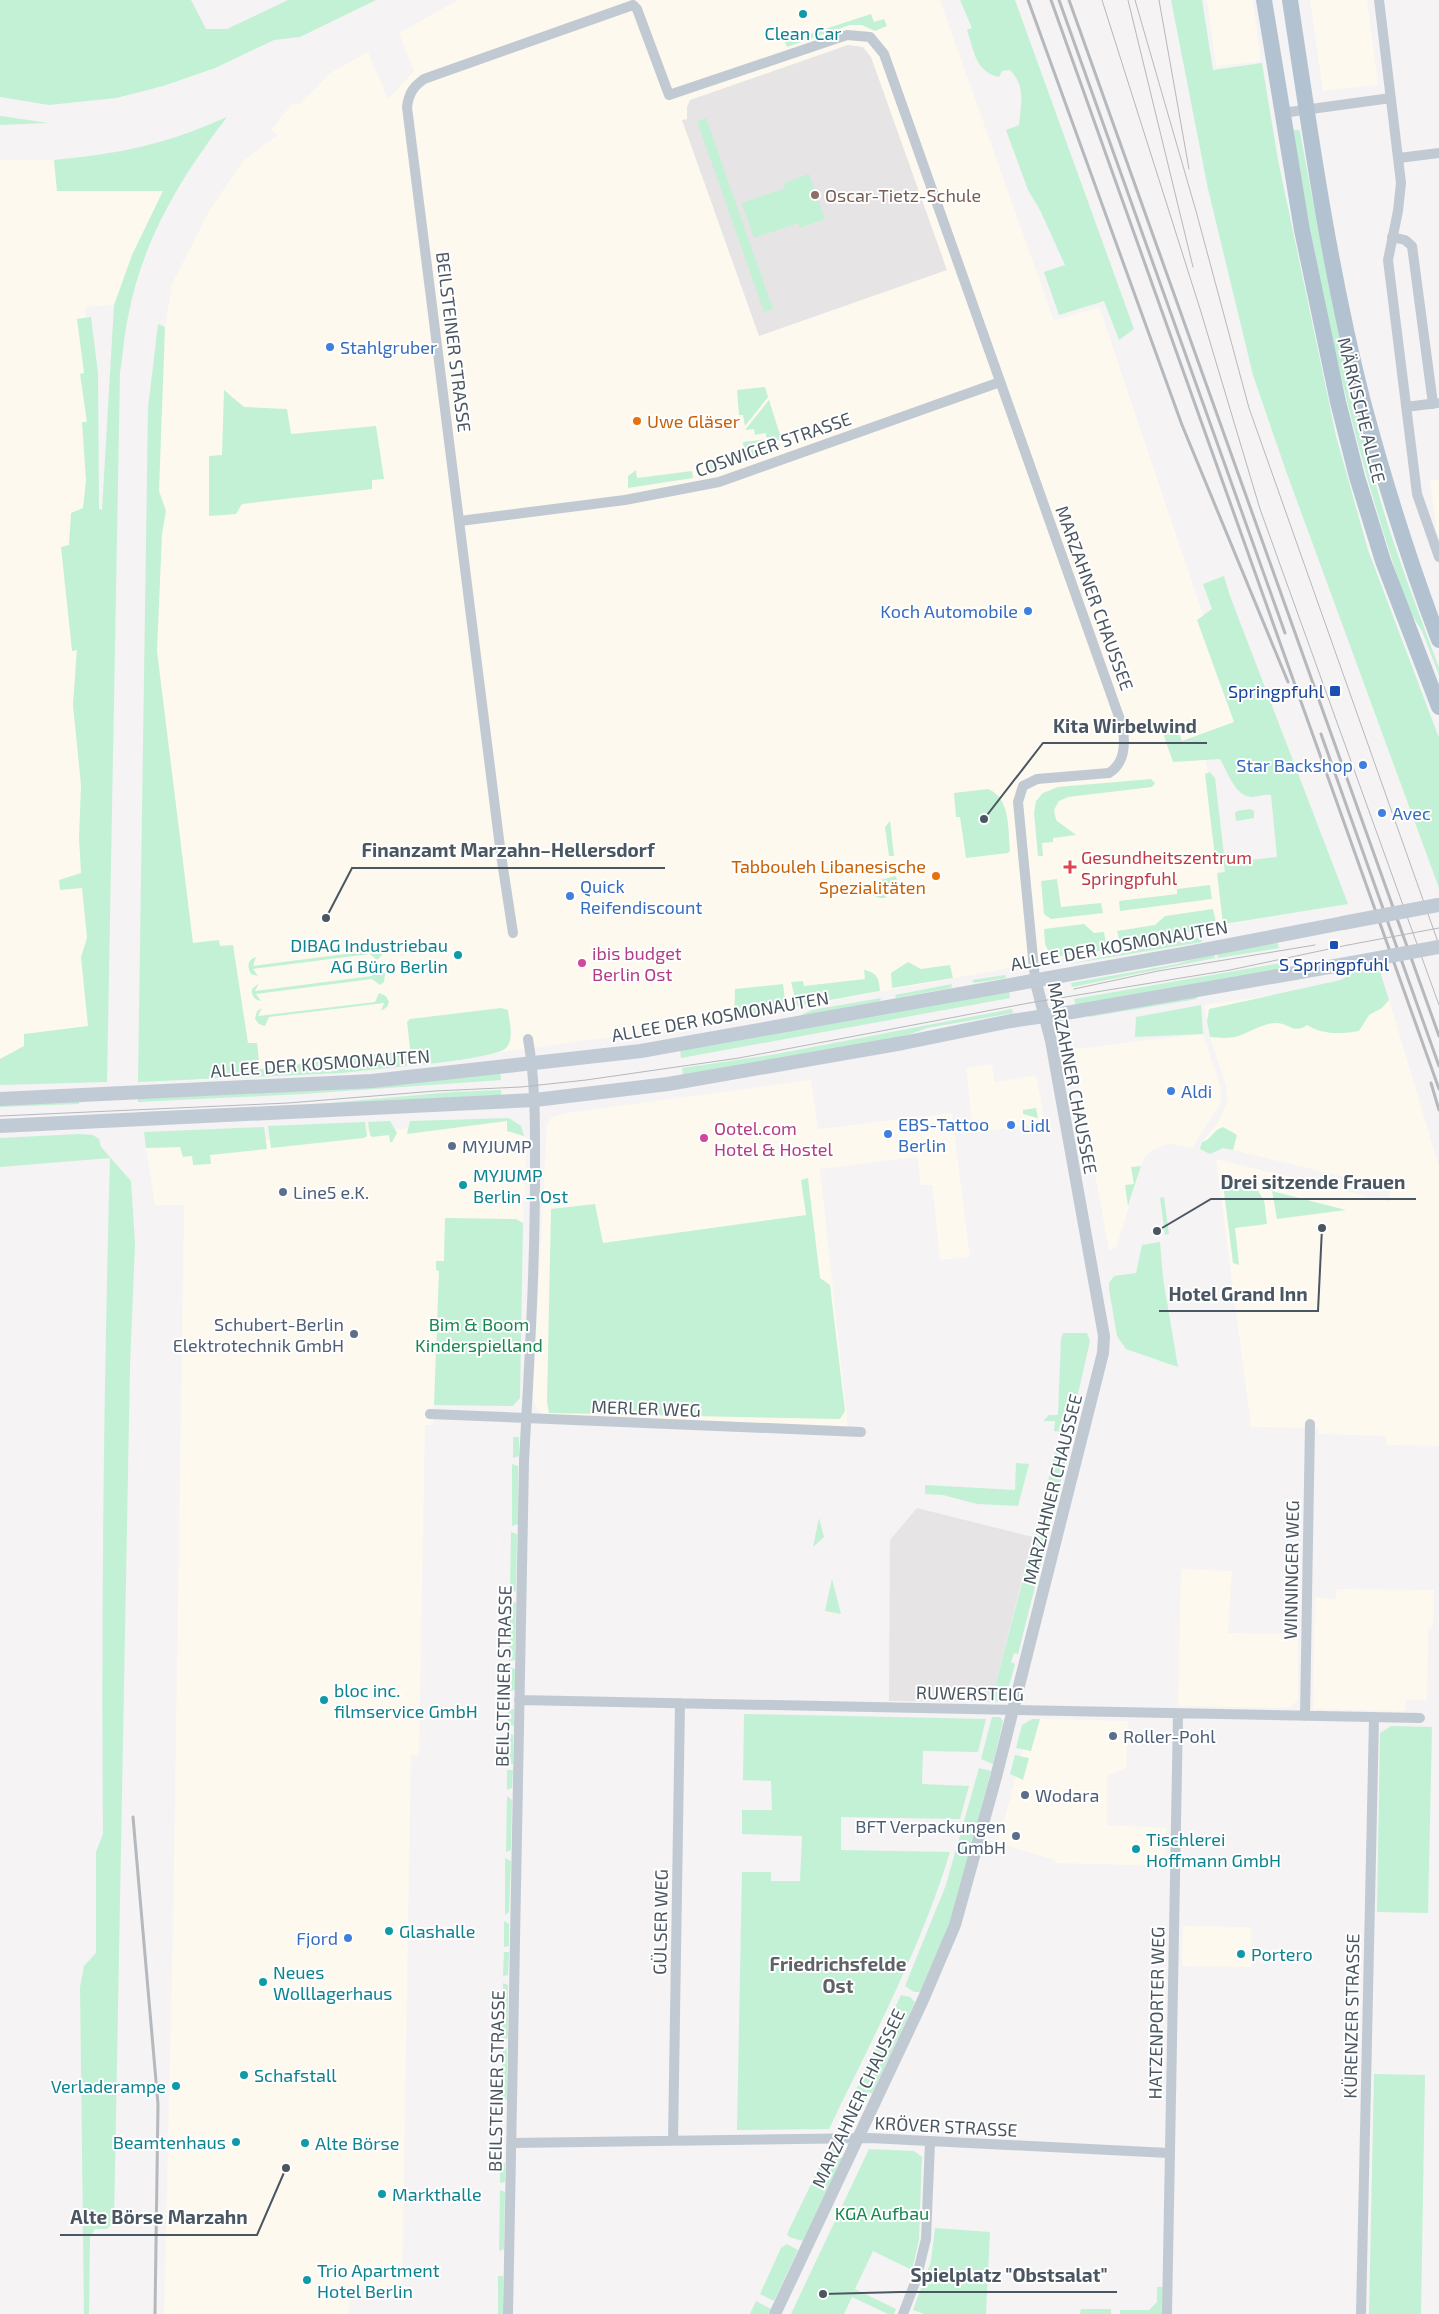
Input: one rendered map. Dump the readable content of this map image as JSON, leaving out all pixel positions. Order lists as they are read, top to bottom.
{
  "streets": {
    "main road": ["MÄRKISCHE ALLEE", "ALLEE DER KOSMONAUTEN"],
    "street": [
      "BEILSTEINER STRASSE",
      "COSWIGER STRASSE",
      "MARZAHNER CHAUSSEE",
      "MERLER WEG",
      "WINNINGER WEG",
      "RUWERSTEIG",
      "GÜLSER WEG",
      "HATZENPORTER WEG",
      "KÜRENZER STRASSE",
      "KRÖVER STRASSE"
    ]
  },
  "crossings": [
    ["BEILSTEINER STRASSE", "COSWIGER STRASSE"],
    ["BEILSTEINER STRASSE", "MARZAHNER CHAUSSEE"],
    ["BEILSTEINER STRASSE", "ALLEE DER KOSMONAUTEN"],
    ["BEILSTEINER STRASSE", "MERLER WEG"],
    ["BEILSTEINER STRASSE", "RUWERSTEIG"],
    ["BEILSTEINER STRASSE", "KRÖVER STRASSE"],
    ["COSWIGER STRASSE", "MARZAHNER CHAUSSEE"],
    ["MARZAHNER CHAUSSEE", "ALLEE DER KOSMONAUTEN"],
    ["MARZAHNER CHAUSSEE", "RUWERSTEIG"],
    ["MARZAHNER CHAUSSEE", "KRÖVER STRASSE"],
    ["WINNINGER WEG", "RUWERSTEIG"],
    ["RUWERSTEIG", "GÜLSER WEG"],
    ["RUWERSTEIG", "HATZENPORTER WEG"],
    ["RUWERSTEIG", "KÜRENZER STRASSE"],
    ["GÜLSER WEG", "KRÖVER STRASSE"],
    ["HATZENPORTER WEG", "KRÖVER STRASSE"]
  ],
  "districts": ["Friedrichsfelde Ost"],
  "parks": ["Bim & Boom Kinderspielland", "KGA Aufbau"],
  "places": {
    "other": [
      "Clean Car",
      "Oscar-Tietz-Schule",
      "Stahlgruber",
      "Uwe Gläser",
      "Koch Automobile",
      "Star Backshop",
      "Avec",
      "Kita Wirbelwind",
      "Tabbouleh Libanesische Spezialitäten",
      "Quick Reifendiscount",
      "Finanzamt Marzahn–Hellersdorf",
      "DIBAG Industriebau AG Büro Berlin",
      "ibis budget Berlin Ost",
      "Aldi",
      "Lidl",
      "EBS-Tattoo Berlin",
      "Ootel.com Hotel & Hostel",
      "MYJUMP",
      "MYJUMP Berlin – Ost",
      "Line5 e.K.",
      "Hotel Grand Inn",
      "Drei sitzende Frauen",
      "Schubert-Berlin Elektrotechnik GmbH",
      "bloc inc. filmservice GmbH",
      "Roller-Pohl",
      "Wodara",
      "BFT Verpackungen GmbH",
      "Tischlerei Hoffmann GmbH",
      "Glashalle",
      "Fjord",
      "Portero",
      "Neues Wolllagerhaus",
      "Schafstall",
      "Verladerampe",
      "Beamtenhaus",
      "Alte Börse",
      "Alte Börse Marzahn",
      "Markthalle",
      "Trio Apartment Hotel Berlin",
      "Spielplatz \"Obstsalat\""
    ],
    "transit": ["Springpfuhl", "S Springpfuhl"],
    "health": ["Gesundheitszentrum Springpfuhl"]
  }
}
